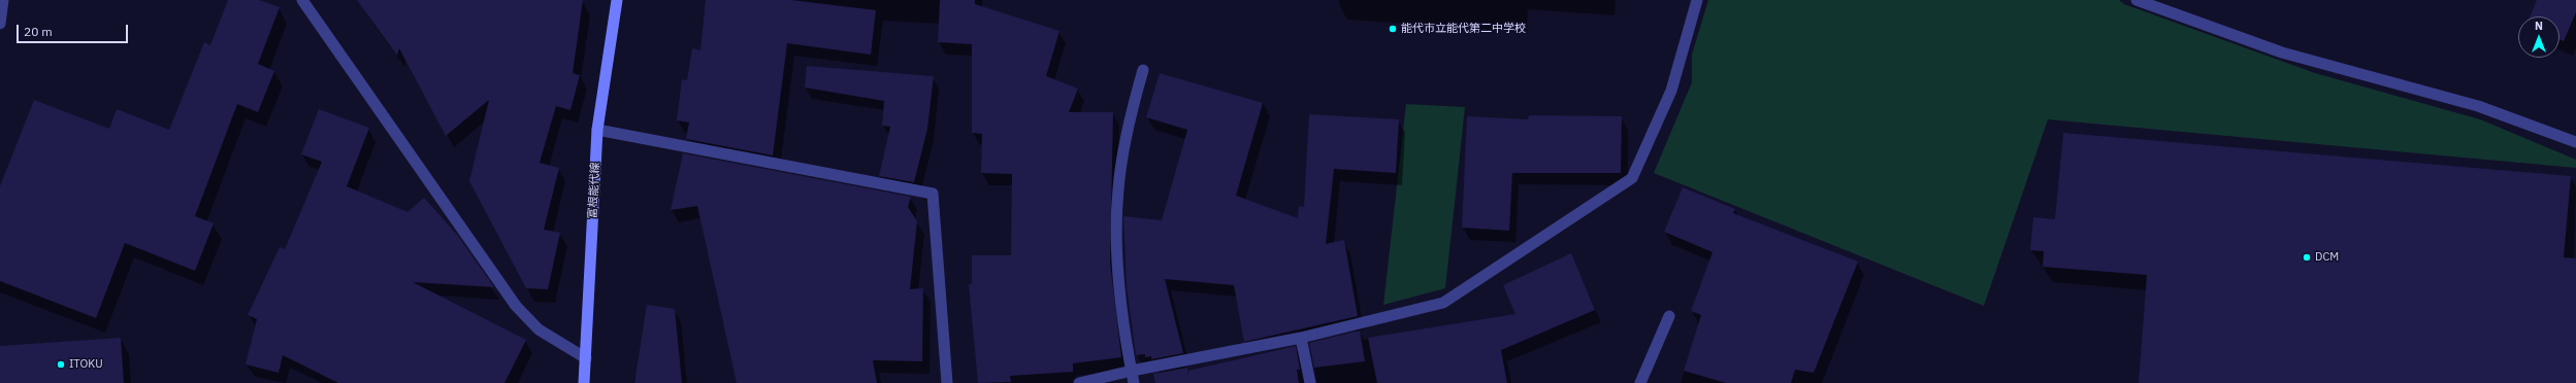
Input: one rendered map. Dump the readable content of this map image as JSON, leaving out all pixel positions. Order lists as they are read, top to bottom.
{
  "streets": {
    "main road": ["富根能代線"]
  },
  "places": ["能代市立能代第二中学校", "DCM", "ITOKU"],
  "scale_bar": "20 m",
  "north": "top"
}
